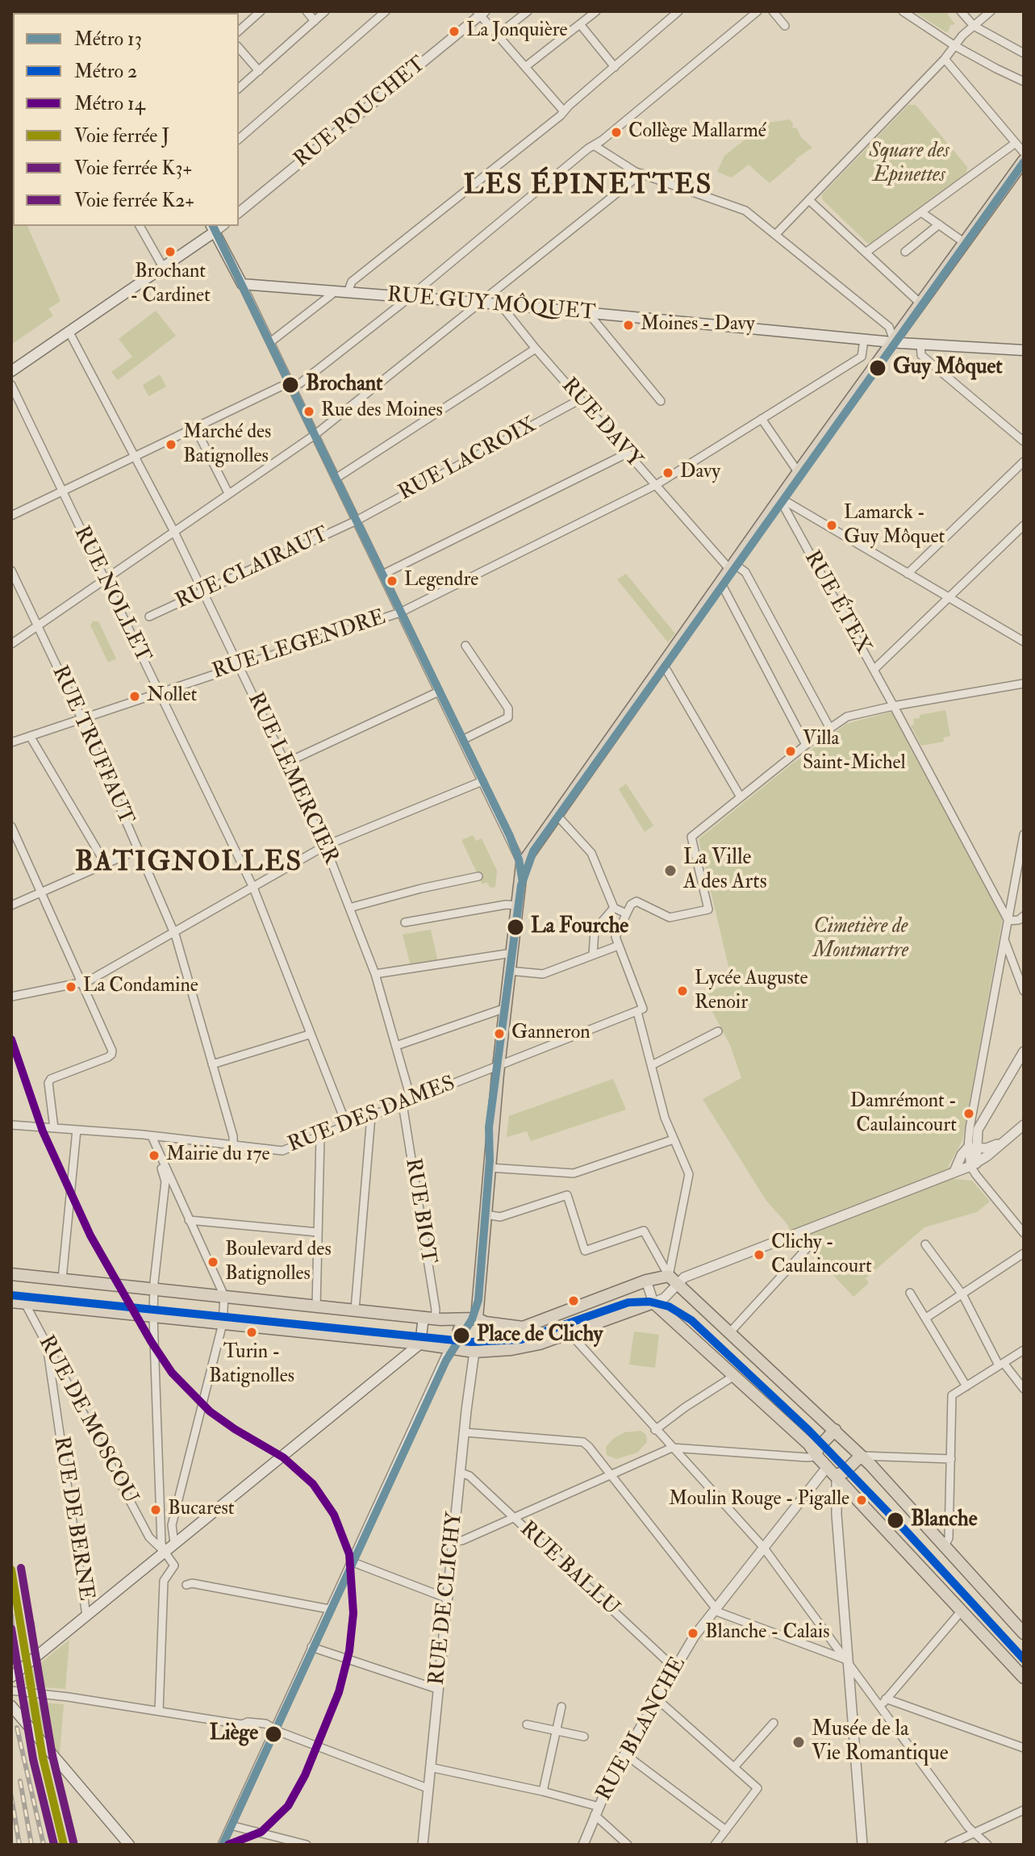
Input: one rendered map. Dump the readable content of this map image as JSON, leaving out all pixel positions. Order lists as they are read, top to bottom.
{
  "streets": {
    "main road": ["RUE GUY MÔQUET"],
    "street": [
      "RUE POUCHET",
      "RUE DAVY",
      "RUE LACROIX",
      "RUE CLAIRAUT",
      "RUE NOLLET",
      "RUE ÉTEX",
      "RUE LEGENDRE",
      "RUE TRUFFAUT",
      "RUE LEMERCIER",
      "RUE DES DAMES",
      "RUE BIOT",
      "RUE DE MOSCOU",
      "RUE DE BERNE",
      "RUE BALLU",
      "RUE DE CLICHY",
      "RUE BLANCHE"
    ]
  },
  "crossings": [
    ["RUE GUY MÔQUET", "RUE DAVY"],
    ["RUE GUY MÔQUET", "RUE LEGENDRE"],
    ["RUE DAVY", "RUE LACROIX"],
    ["RUE DAVY", "RUE LEGENDRE"],
    ["RUE LACROIX", "RUE CLAIRAUT"],
    ["RUE CLAIRAUT", "RUE LEMERCIER"],
    ["RUE NOLLET", "RUE LEGENDRE"],
    ["RUE NOLLET", "RUE DES DAMES"],
    ["RUE LEGENDRE", "RUE TRUFFAUT"],
    ["RUE LEGENDRE", "RUE LEMERCIER"],
    ["RUE TRUFFAUT", "RUE DES DAMES"],
    ["RUE LEMERCIER", "RUE DES DAMES"],
    ["RUE DES DAMES", "RUE BIOT"],
    ["RUE DE MOSCOU", "RUE DE BERNE"],
    ["RUE BALLU", "RUE DE CLICHY"],
    ["RUE BALLU", "RUE BLANCHE"]
  ],
  "districts": ["LES ÉPINETTES", "BATIGNOLLES"],
  "parks": ["Square des Epinettes", "Cimetière de Montmartre"],
  "places": [
    "La Jonquière",
    "Collège Mallarmé",
    "Brochant - Cardinet",
    "Moines - Davy",
    "Guy Môquet",
    "Brochant",
    "Rue des Moines",
    "Marché des Batignolles",
    "Davy",
    "Lamarck - Guy Môquet",
    "Legendre",
    "Nollet",
    "Villa Saint-Michel",
    "La Ville A des Arts",
    "La Fourche",
    "La Condamine",
    "Lycée Auguste Renoir",
    "Ganneron",
    "Damrémont - Caulaincourt",
    "Mairie du 17e",
    "Clichy - Caulaincourt",
    "Boulevard des Batignolles",
    "Turin - Batignolles",
    "Place de Clichy",
    "Moulin Rouge - Pigalle",
    "Bucarest",
    "Blanche",
    "Blanche - Calais",
    "Liège",
    "Musée de la Vie Romantique"
  ],
  "lines": [
    "metro line 13",
    "metro line 14",
    "metro line 2",
    "rail line K2+",
    "rail line J",
    "rail line K3+"
  ],
  "legend": [
    "Métro 13",
    "Métro 2",
    "Métro 14",
    "Voie ferrée J",
    "Voie ferrée K3+",
    "Voie ferrée K2+"
  ]
}
